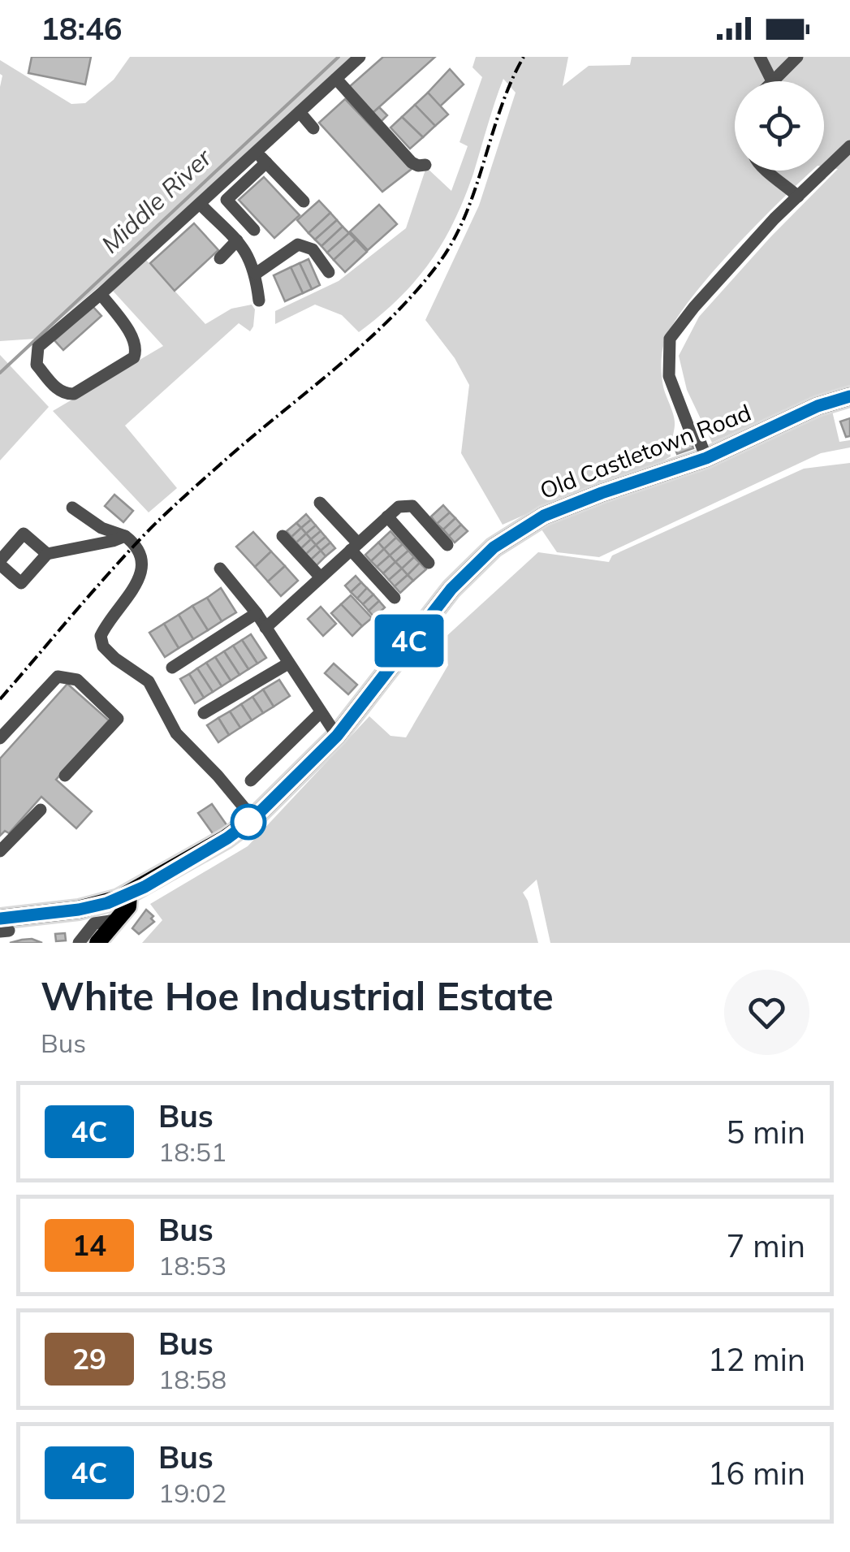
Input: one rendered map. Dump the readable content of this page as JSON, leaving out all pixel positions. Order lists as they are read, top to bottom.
{
  "streets": {
    "highway": ["Old Castletown Road"]
  },
  "water": ["Middle River"],
  "lines": ["bus line 4C"],
  "page": {
    "status": "18:46",
    "on_map": "4C",
    "heading": ["White Hoe Industrial Estate", "Bus"],
    "list": [
      {
        "mark": "4C",
        "name": "Bus",
        "note": "18:51",
        "value": "5 min"
      },
      {
        "mark": "14",
        "name": "Bus",
        "note": "18:53",
        "value": "7 min"
      },
      {
        "mark": "29",
        "name": "Bus",
        "note": "18:58",
        "value": "12 min"
      },
      {
        "mark": "4C",
        "name": "Bus",
        "note": "19:02",
        "value": "16 min"
      }
    ]
  }
}
